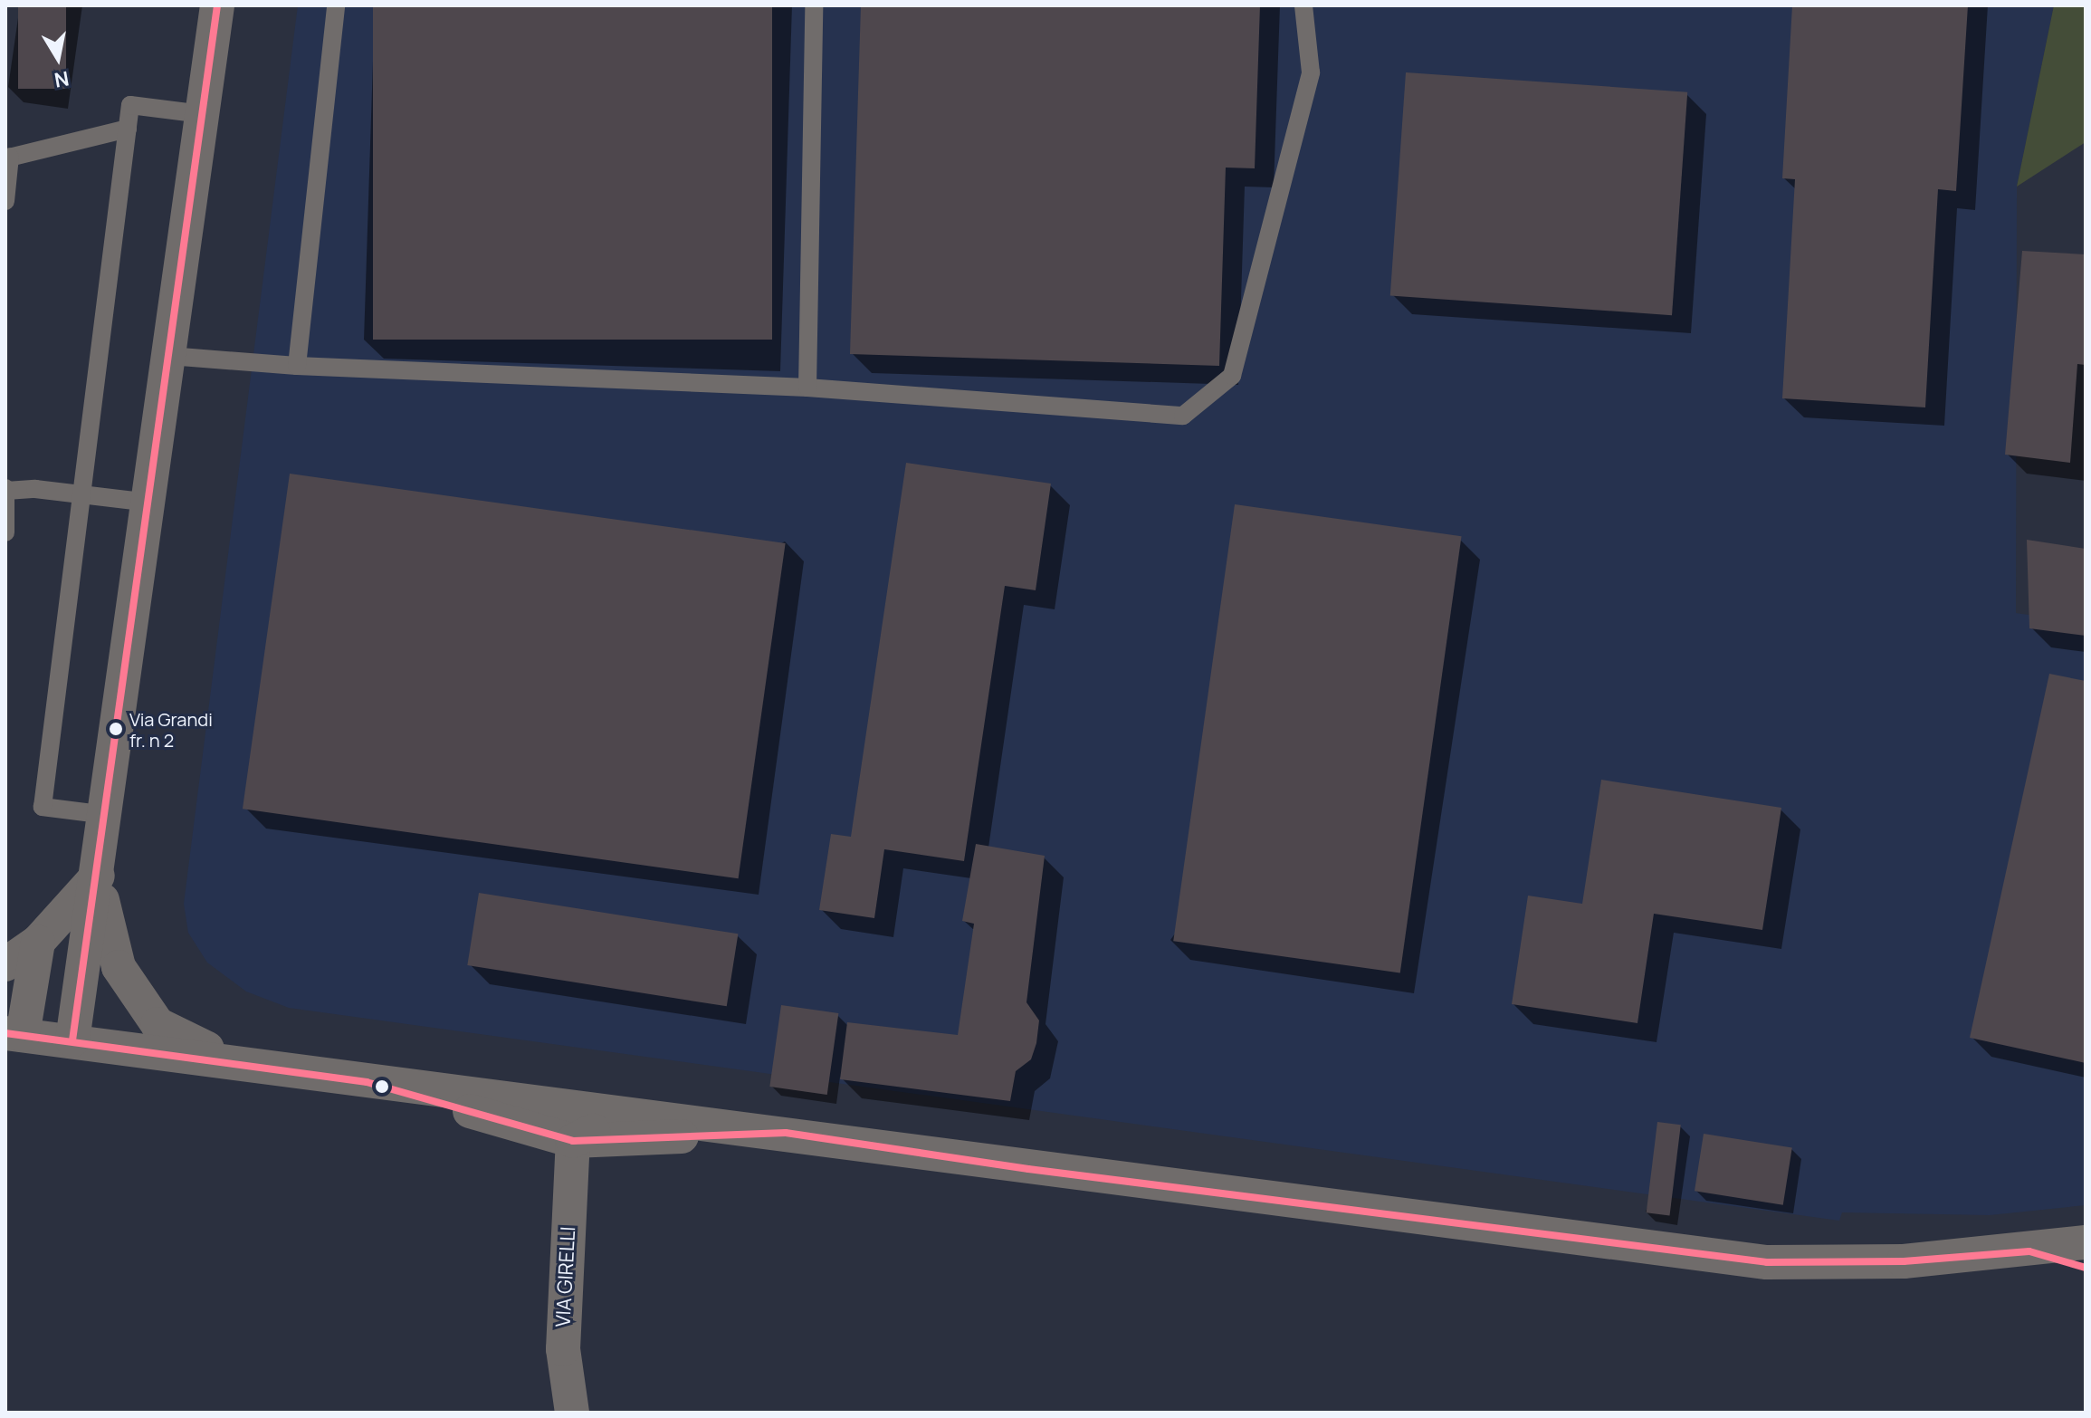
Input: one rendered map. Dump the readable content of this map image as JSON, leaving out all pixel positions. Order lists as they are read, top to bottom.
{
  "streets": {
    "street": ["VIA GIRELLI"]
  },
  "places": ["Via Grandi fr. n 2"],
  "north": "bottom"
}
